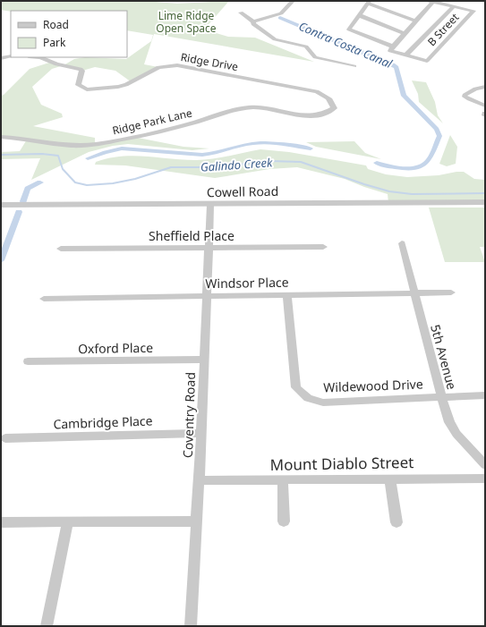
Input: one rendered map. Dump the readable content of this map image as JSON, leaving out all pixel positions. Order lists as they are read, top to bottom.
{
  "streets": {
    "street": [
      "B Street",
      "Ridge Drive",
      "Ridge Park Lane",
      "Cowell Road",
      "Sheffield Place",
      "Windsor Place",
      "Oxford Place",
      "5th Avenue",
      "Wildewood Drive",
      "Coventry Road",
      "Cambridge Place",
      "Mount Diablo Street"
    ]
  },
  "crossings": [
    ["Ridge Drive", "Ridge Park Lane"],
    ["Cowell Road", "Coventry Road"],
    ["Sheffield Place", "Coventry Road"],
    ["Windsor Place", "5th Avenue"],
    ["Windsor Place", "Wildewood Drive"],
    ["Windsor Place", "Coventry Road"],
    ["Oxford Place", "Coventry Road"],
    ["5th Avenue", "Wildewood Drive"],
    ["Coventry Road", "Cambridge Place"],
    ["Coventry Road", "Mount Diablo Street"]
  ],
  "water": ["Contra Costa Canal", "Galindo Creek"],
  "parks": ["Lime Ridge Open Space"],
  "legend": ["Road", "Park"]
}
